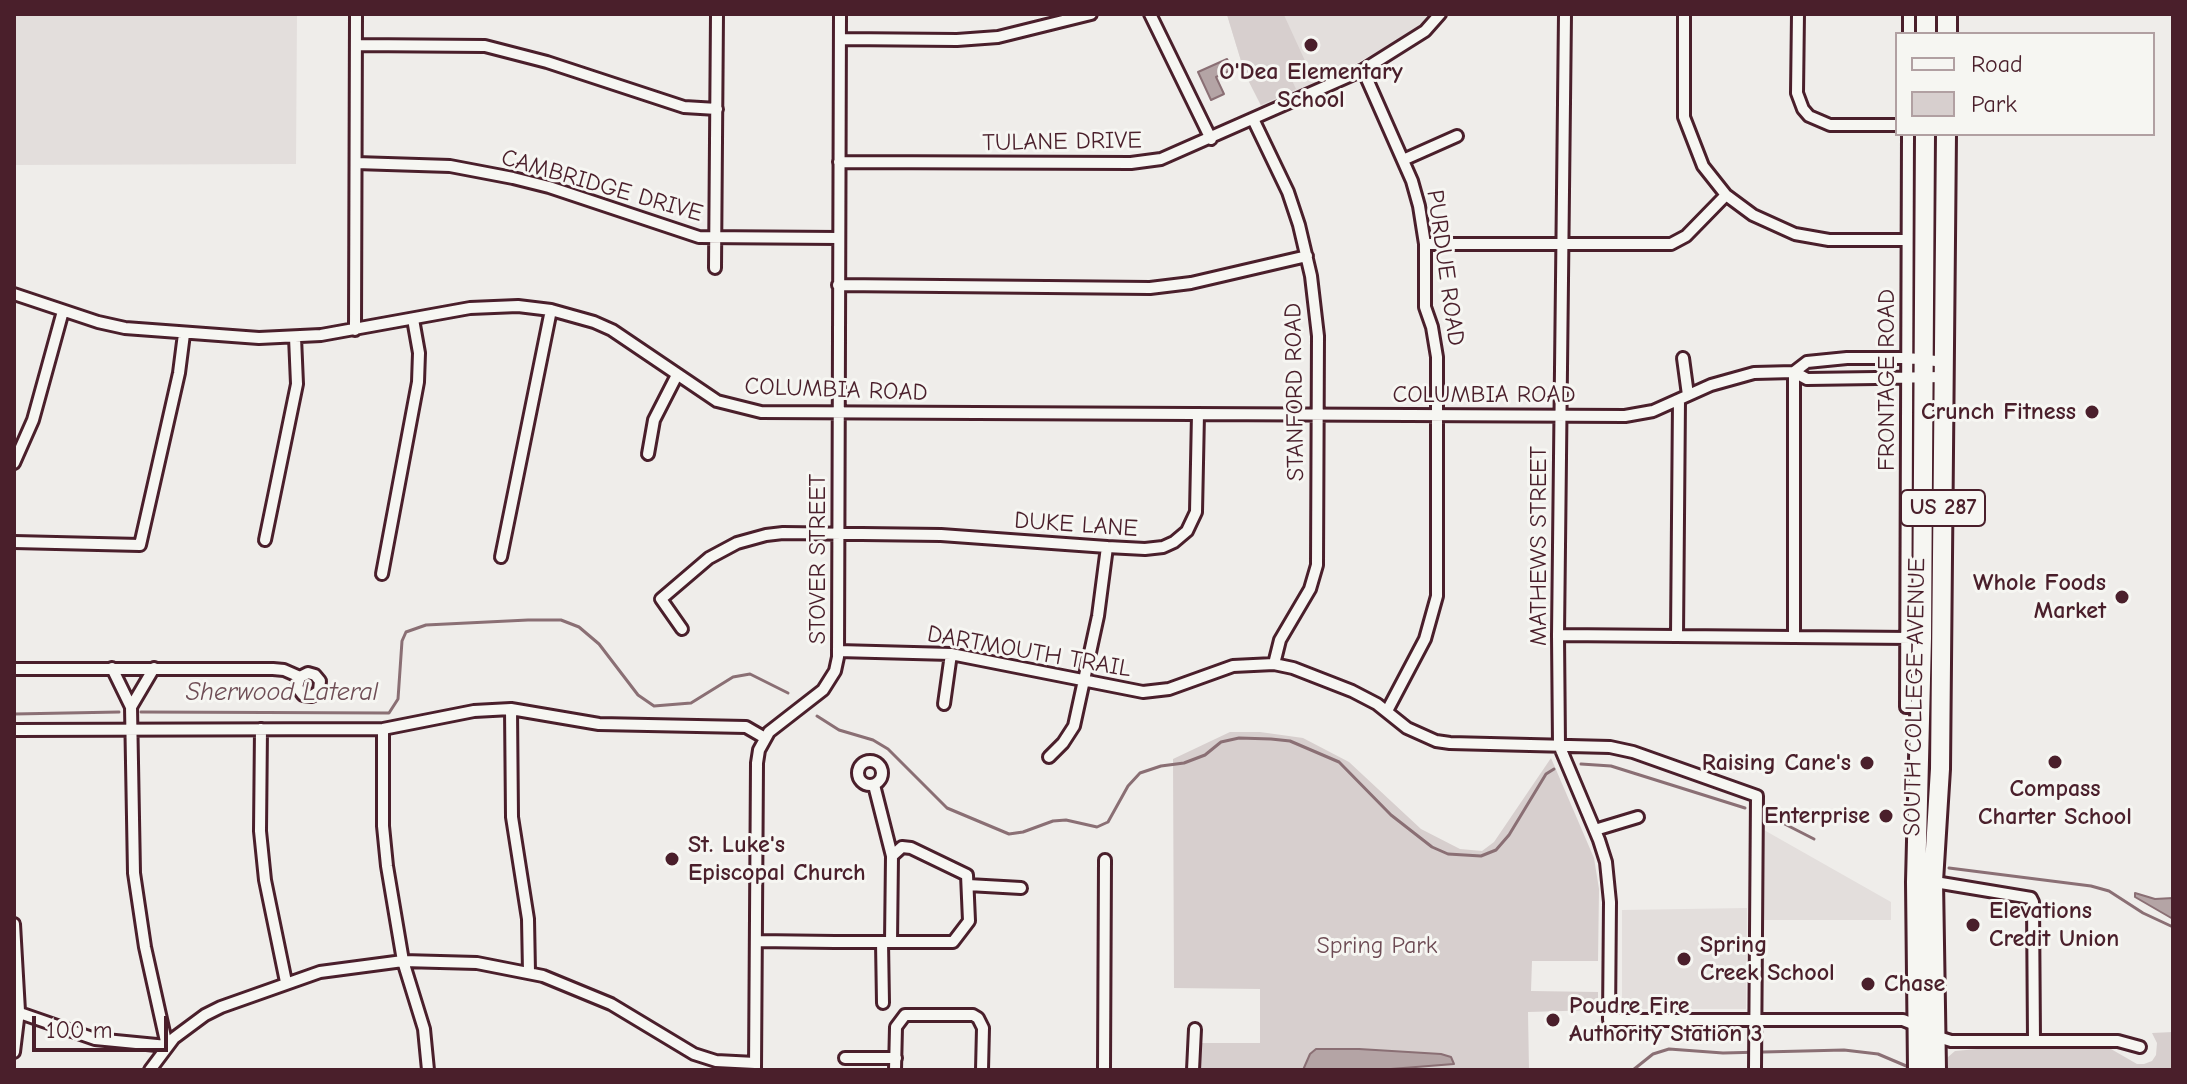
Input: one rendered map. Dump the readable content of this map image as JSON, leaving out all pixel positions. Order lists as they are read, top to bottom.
{
  "streets": {
    "highway": ["US 287", "SOUTH COLLEGE AVENUE"],
    "street": [
      "TULANE DRIVE",
      "CAMBRIDGE DRIVE",
      "PURDUE ROAD",
      "FRONTAGE ROAD",
      "COLUMBIA ROAD",
      "STANFORD ROAD",
      "DUKE LANE",
      "MATHEWS STREET",
      "STOVER STREET",
      "DARTMOUTH TRAIL"
    ]
  },
  "crossings": [
    ["TULANE DRIVE", "PURDUE ROAD"],
    ["TULANE DRIVE", "STANFORD ROAD"],
    ["TULANE DRIVE", "STOVER STREET"],
    ["CAMBRIDGE DRIVE", "STOVER STREET"],
    ["PURDUE ROAD", "COLUMBIA ROAD"],
    ["PURDUE ROAD", "DARTMOUTH TRAIL"],
    ["FRONTAGE ROAD", "COLUMBIA ROAD"],
    ["FRONTAGE ROAD", "SOUTH COLLEGE AVENUE"],
    ["COLUMBIA ROAD", "STANFORD ROAD"],
    ["COLUMBIA ROAD", "DUKE LANE"],
    ["COLUMBIA ROAD", "MATHEWS STREET"],
    ["COLUMBIA ROAD", "STOVER STREET"],
    ["COLUMBIA ROAD", "SOUTH COLLEGE AVENUE"],
    ["STANFORD ROAD", "DARTMOUTH TRAIL"],
    ["DUKE LANE", "STOVER STREET"],
    ["MATHEWS STREET", "DARTMOUTH TRAIL"],
    ["STOVER STREET", "DARTMOUTH TRAIL"]
  ],
  "water": ["Sherwood Lateral"],
  "parks": ["Spring Park"],
  "places": [
    "O'Dea Elementary School",
    "Crunch Fitness",
    "Whole Foods Market",
    "Compass Charter School",
    "Raising Cane's",
    "Enterprise",
    "St. Luke's Episcopal Church",
    "Elevations Credit Union",
    "Spring Creek School",
    "Chase",
    "Poudre Fire Authority Station 3"
  ],
  "legend": ["Road", "Park"],
  "scale_bar": "100 m"
}
